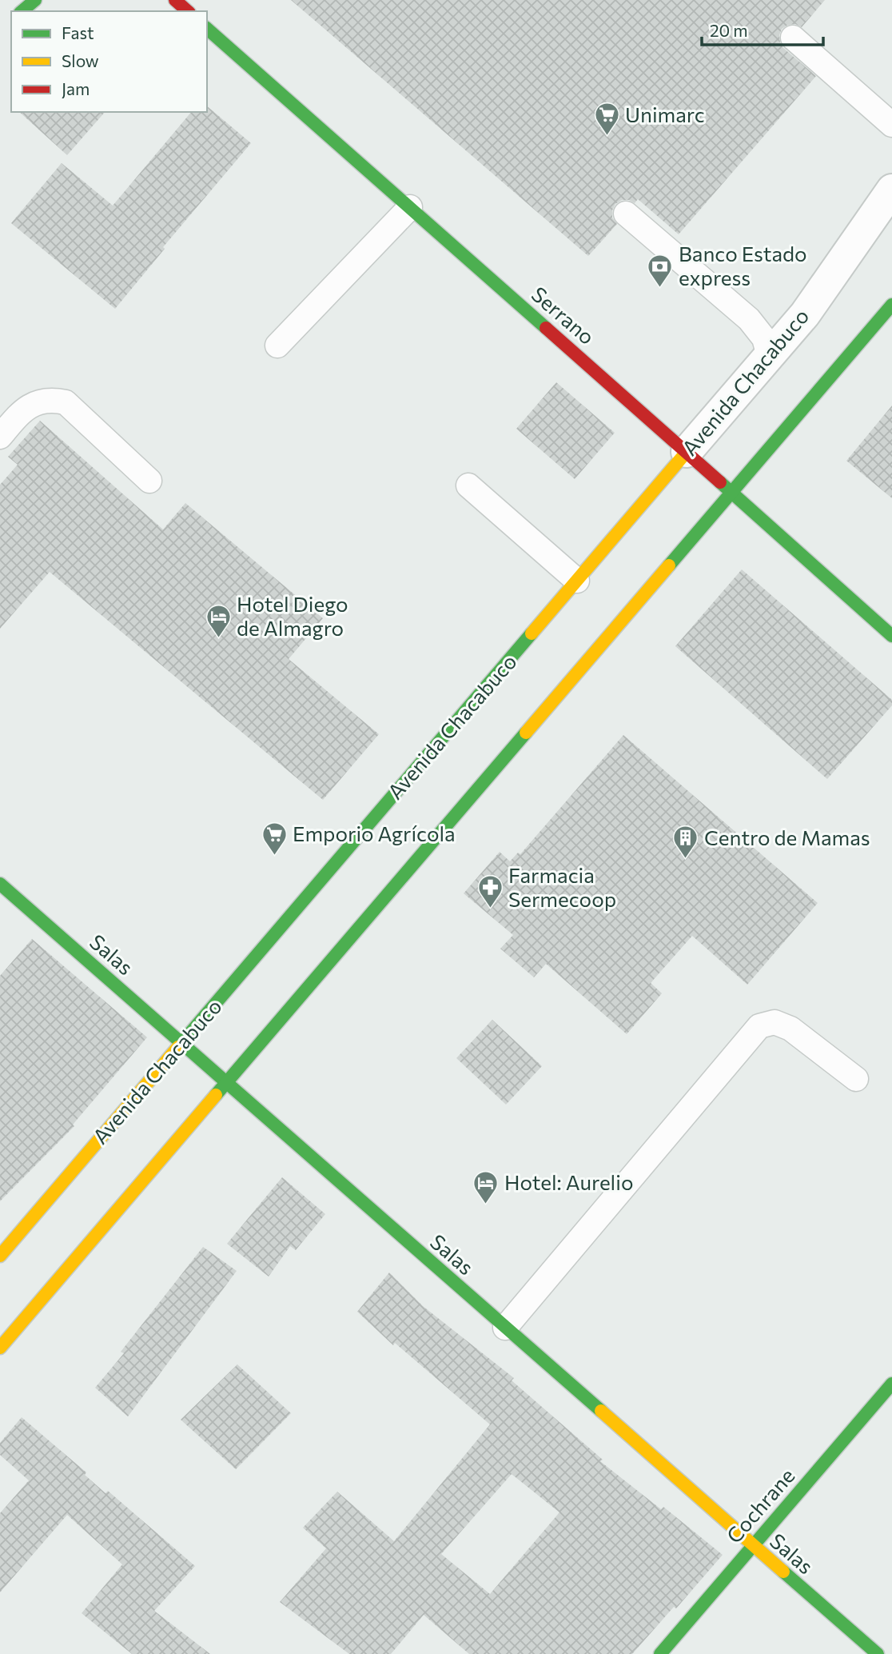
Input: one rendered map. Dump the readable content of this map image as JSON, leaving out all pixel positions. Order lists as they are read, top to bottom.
{
  "streets": {
    "main road": [
      "Serrano",
      "Avenida Chacabuco",
      "Salas",
      "Cochrane"
    ]
  },
  "crossings": [
    ["Serrano", "Avenida Chacabuco"],
    ["Avenida Chacabuco", "Salas"],
    ["Salas", "Cochrane"]
  ],
  "places": {
    "supermarket": ["Unimarc", "Emporio Agrícola"],
    "bank": ["Banco Estado express"],
    "hotel": ["Hotel Diego de Almagro", "Hotel: Aurelio"],
    "building": ["Centro de Mamas"],
    "pharmacy": ["Farmacia Sermecoop"]
  },
  "legend": ["Fast", "Slow", "Jam"],
  "scale_bar": "20 m"
}
